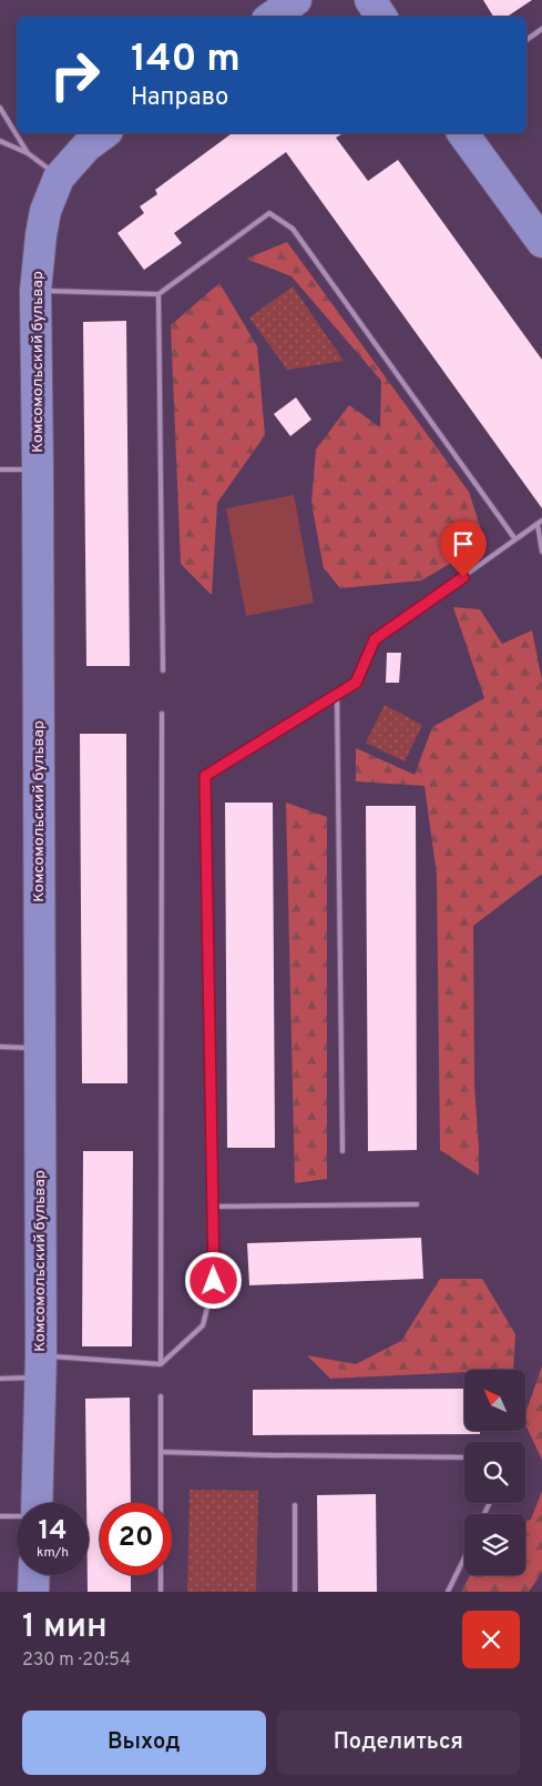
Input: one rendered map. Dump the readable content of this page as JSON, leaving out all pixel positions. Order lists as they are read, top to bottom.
{
  "streets": {
    "street": ["Комсомольский бульвар"]
  },
  "north": "top left",
  "page": {
    "turn": ["140 m", "Направо"],
    "speed": "14 km/h",
    "limit": "20",
    "heading": ["1 мин", "230 m · 20:54"],
    "buttons": ["Выход", "Поделиться"]
  }
}
